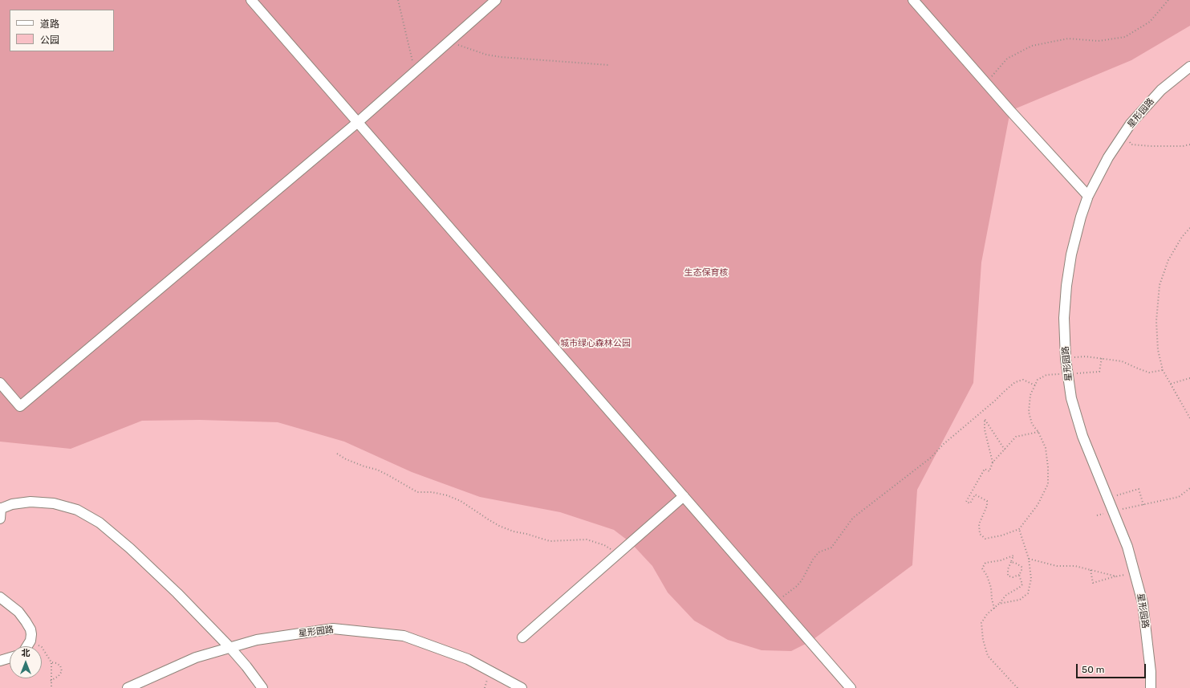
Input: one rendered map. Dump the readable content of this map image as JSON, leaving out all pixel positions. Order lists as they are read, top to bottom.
{
  "streets": {
    "street": ["星形园路"]
  },
  "parks": ["生态保育核", "城市绿心森林公园"],
  "legend": ["道路", "公园"],
  "scale_bar": "50 m",
  "north": "top"
}
